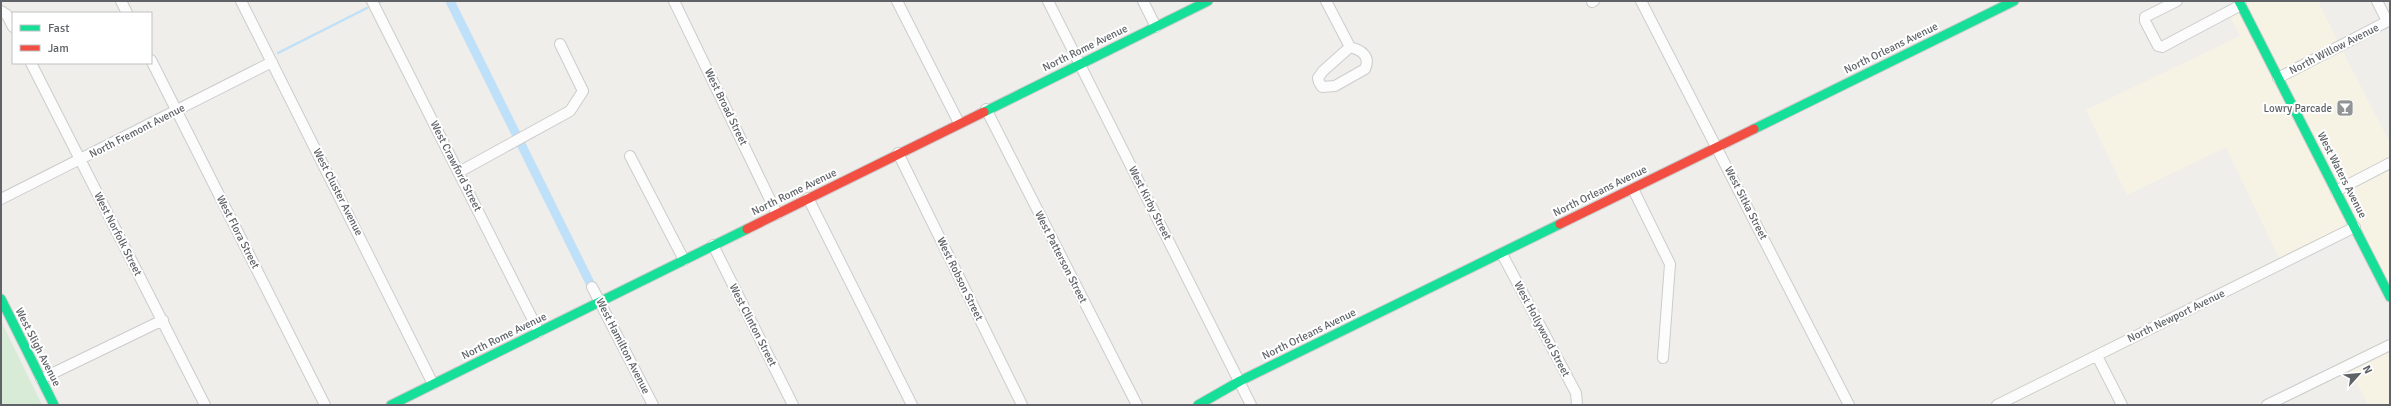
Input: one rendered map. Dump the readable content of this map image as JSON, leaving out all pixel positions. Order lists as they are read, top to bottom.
{
  "streets": {
    "street": [
      "North Rome Avenue",
      "North Orleans Avenue",
      "North Willow Avenue",
      "West Broad Street",
      "North Fremont Avenue",
      "West Crawford Street",
      "West Waters Avenue",
      "West Cluster Avenue",
      "West Kirby Street",
      "West Sitka Street",
      "West Flora Street",
      "West Norfolk Street",
      "West Patterson Street",
      "West Robson Street",
      "North Newport Avenue",
      "West Clinton Street",
      "West Hollywood Street",
      "West Hamilton Avenue",
      "West Sligh Avenue"
    ]
  },
  "crossings": [
    ["North Rome Avenue", "West Broad Street"],
    ["North Rome Avenue", "West Crawford Street"],
    ["North Rome Avenue", "West Cluster Avenue"],
    ["North Rome Avenue", "West Kirby Street"],
    ["North Rome Avenue", "West Patterson Street"],
    ["North Rome Avenue", "West Robson Street"],
    ["North Rome Avenue", "West Clinton Street"],
    ["North Rome Avenue", "West Hamilton Avenue"],
    ["North Orleans Avenue", "West Kirby Street"],
    ["North Orleans Avenue", "West Sitka Street"],
    ["North Orleans Avenue", "West Hollywood Street"],
    ["North Willow Avenue", "West Waters Avenue"],
    ["North Fremont Avenue", "West Cluster Avenue"],
    ["North Fremont Avenue", "West Flora Street"],
    ["North Fremont Avenue", "West Norfolk Street"],
    ["West Waters Avenue", "North Newport Avenue"]
  ],
  "places": {
    "bar": ["Lowry Parcade"]
  },
  "legend": ["Fast", "Jam"],
  "north": "top right"
}
